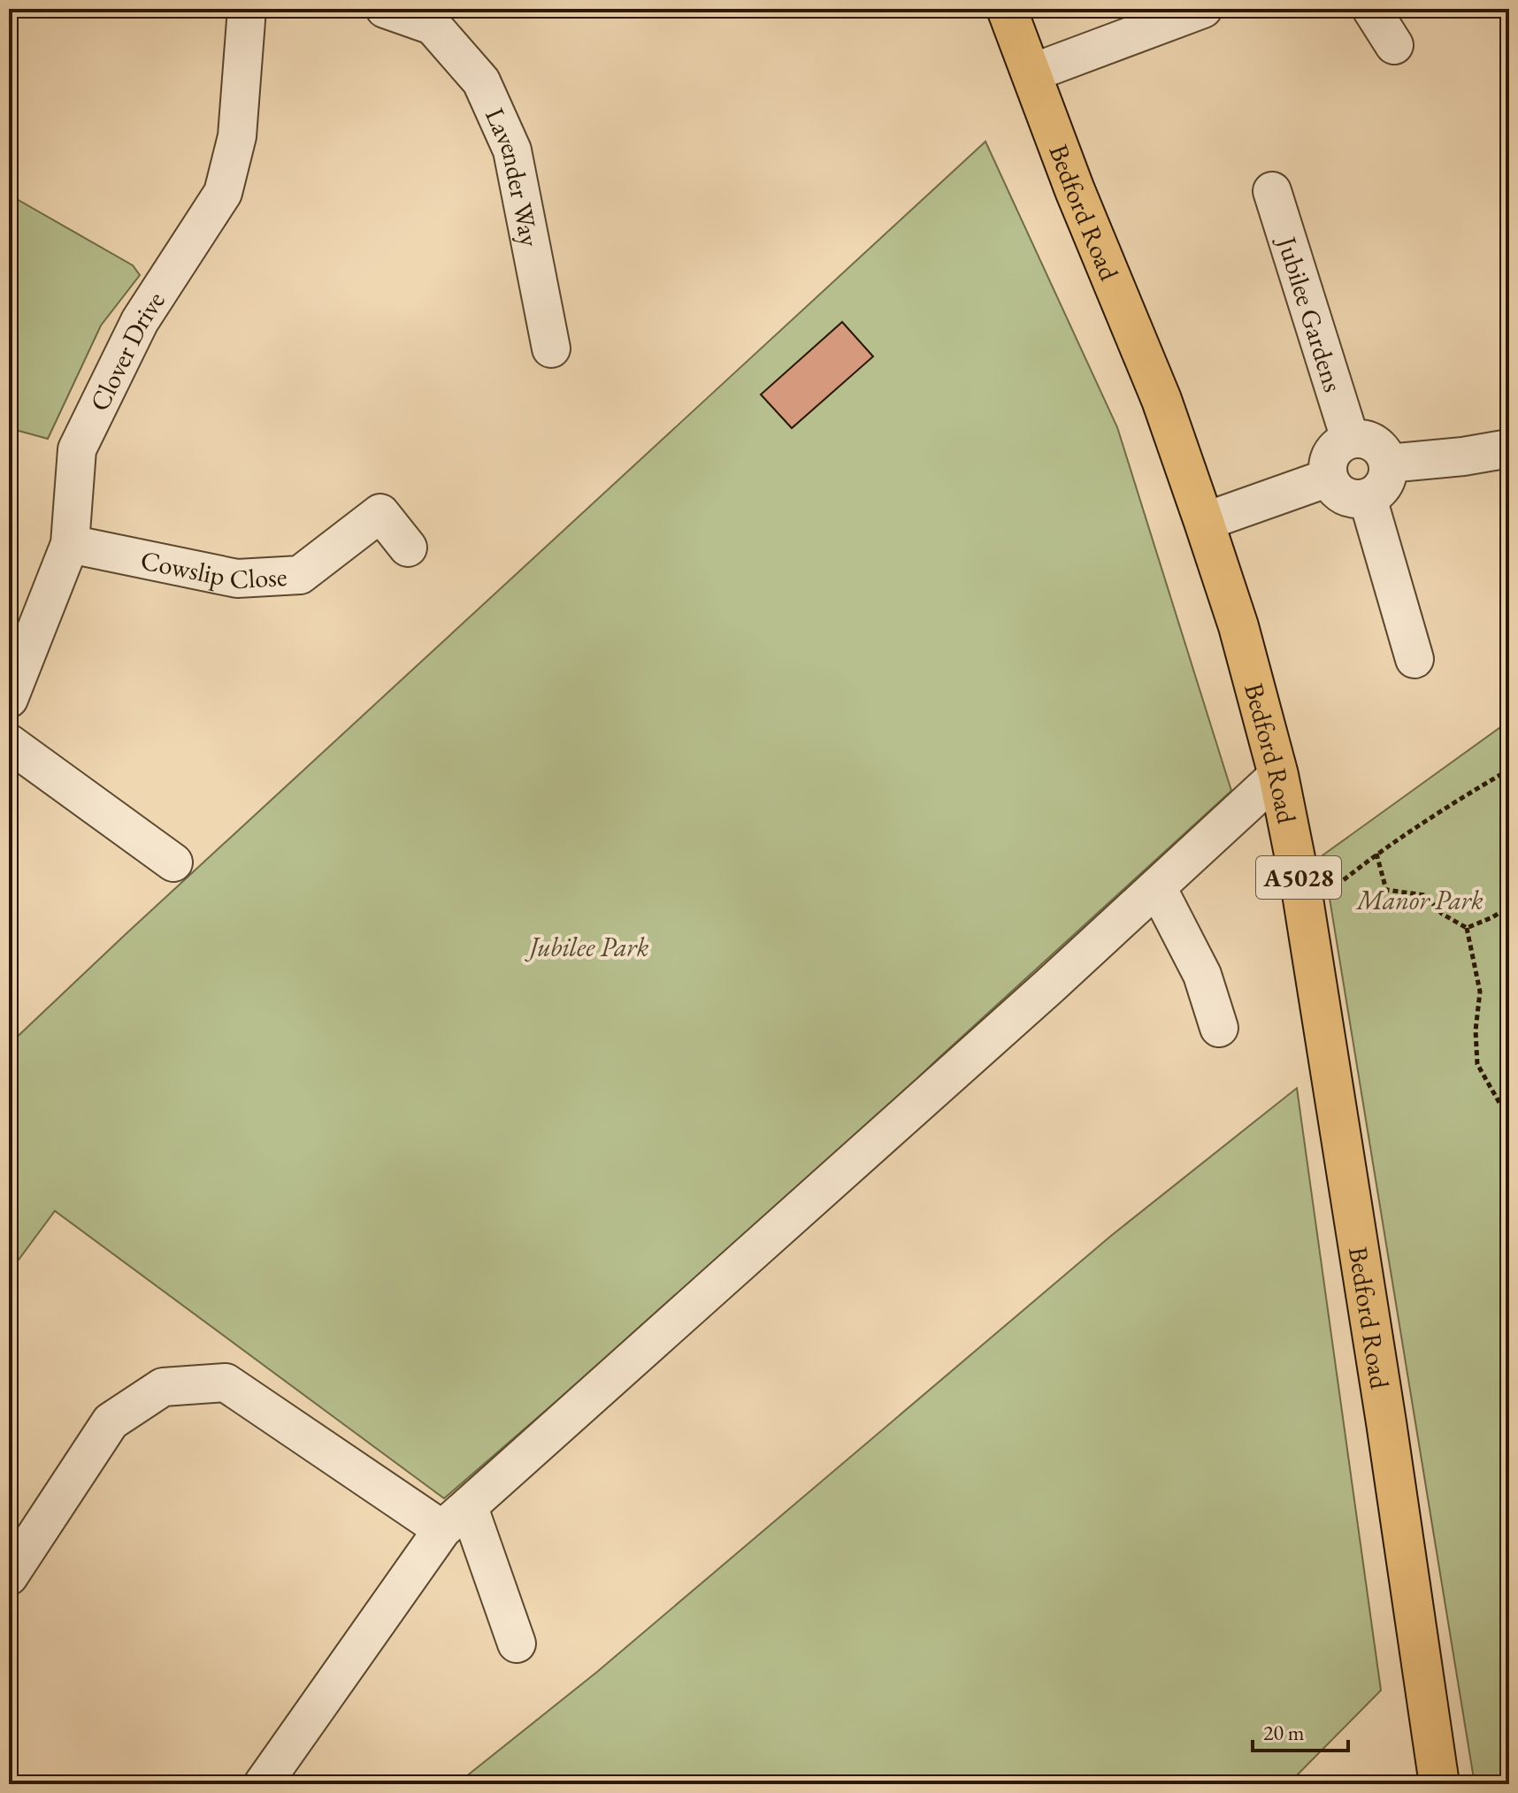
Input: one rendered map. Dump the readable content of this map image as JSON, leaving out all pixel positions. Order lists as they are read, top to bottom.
{
  "streets": {
    "main road": ["Bedford Road", "A5028"],
    "street": [
      "Lavender Way",
      "Jubilee Gardens",
      "Clover Drive",
      "Cowslip Close"
    ]
  },
  "crossings": [
    ["Clover Drive", "Cowslip Close"]
  ],
  "parks": ["Manor Park", "Jubilee Park"],
  "scale_bar": "20 m"
}
